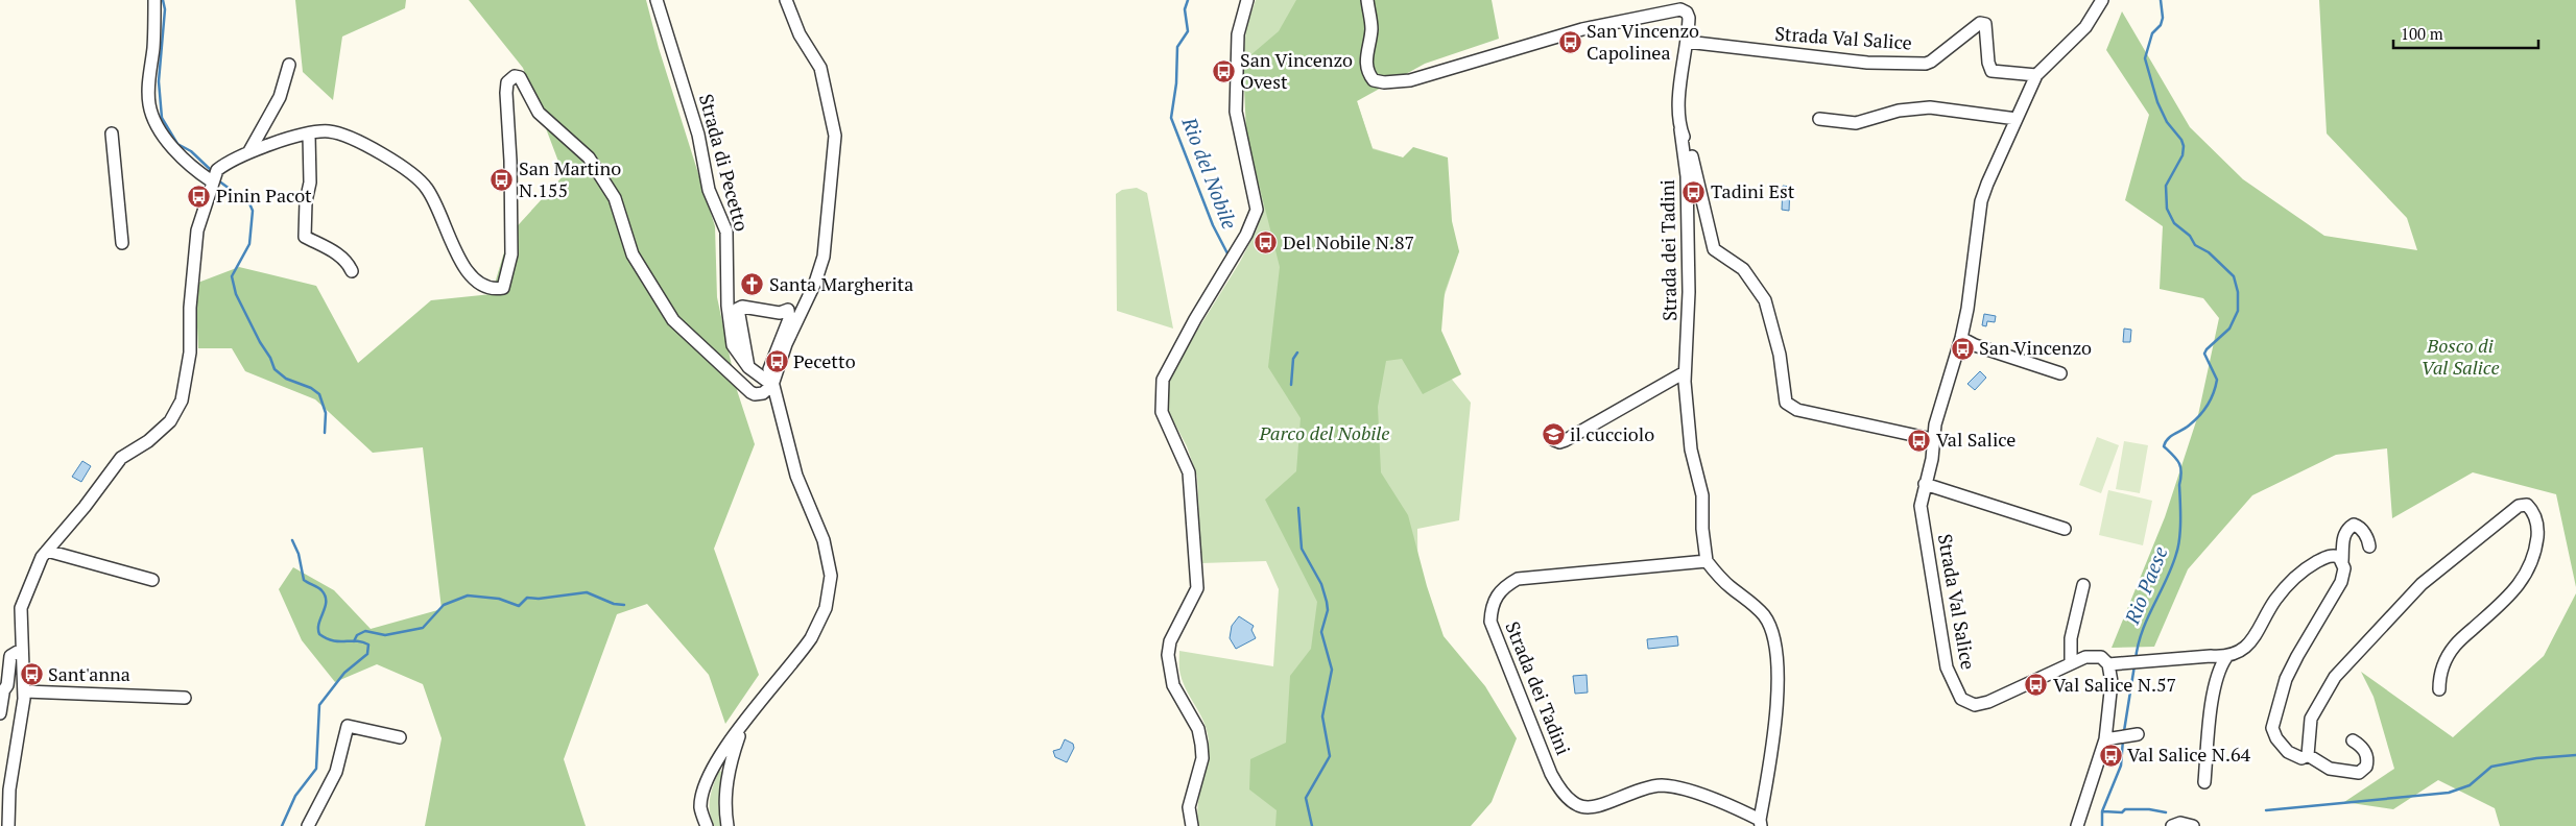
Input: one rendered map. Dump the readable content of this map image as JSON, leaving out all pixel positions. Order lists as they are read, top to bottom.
{
  "streets": {
    "street": ["Strada Val Salice", "Strada di Pecetto", "Strada dei Tadini"]
  },
  "crossings": [
    ["Strada Val Salice", "Strada dei Tadini"]
  ],
  "water": ["Rio del Nobile", "Rio Paese"],
  "parks": ["Bosco di Val Salice", "Parco del Nobile"],
  "places": {
    "bus stop": [
      "San Vincenzo Capolinea",
      "San Vincenzo Ovest",
      "San Martino N.155",
      "Tadini Est",
      "Pinin Pacot",
      "Del Nobile N.87",
      "San Vincenzo",
      "Pecetto",
      "Val Salice",
      "Sant'anna",
      "Val Salice N.57",
      "Val Salice N.64"
    ],
    "church": ["Santa Margherita"],
    "school or university": ["il cucciolo"]
  },
  "scale_bar": "100 m"
}
